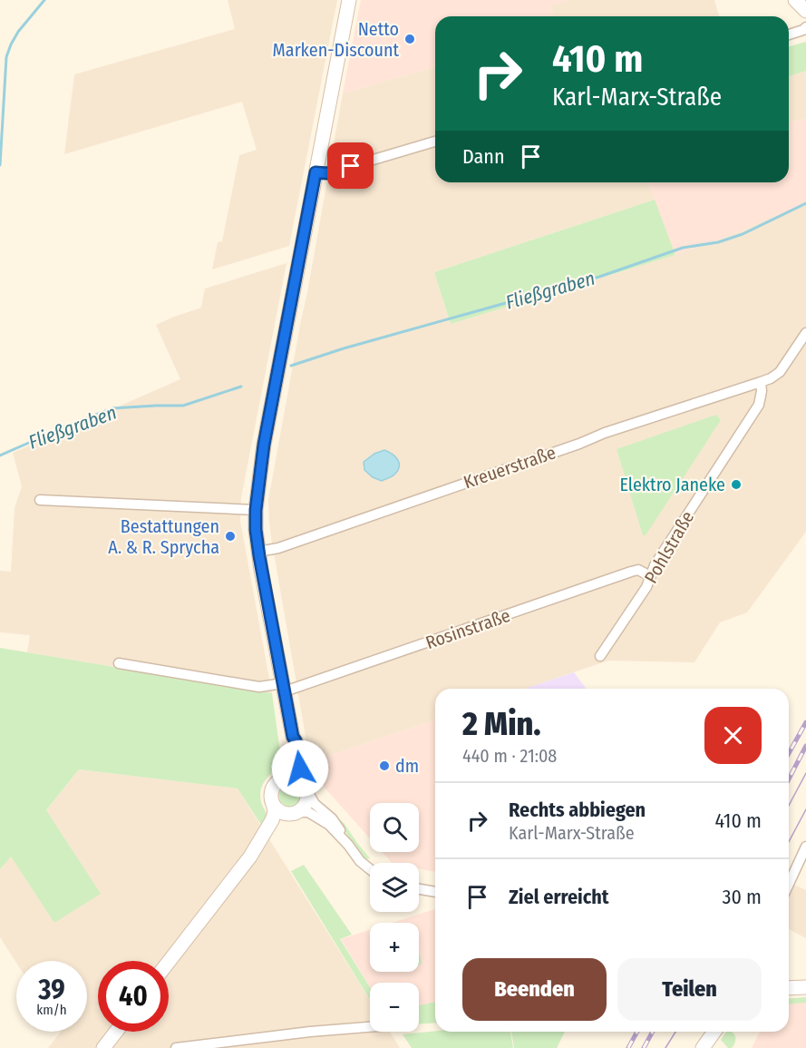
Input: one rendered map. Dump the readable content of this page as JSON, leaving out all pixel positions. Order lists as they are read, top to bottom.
{
  "streets": {
    "street": ["Kreuerstraße", "Pohlstraße", "Rosinstraße"]
  },
  "crossings": [
    ["Kreuerstraße", "Pohlstraße"],
    ["Pohlstraße", "Rosinstraße"]
  ],
  "water": ["Fließgraben"],
  "places": [
    "Netto Marken-Discount",
    "Elektro Janeke",
    "Bestattungen A. & R. Sprycha",
    "dm"
  ],
  "page": {
    "turn": ["410 m", "Karl-Marx-Straße"],
    "then": "Dann",
    "heading": ["2 Min.", "440 m · 21:08"],
    "list": [
      {
        "name": "Rechts abbiegen",
        "note": "Karl-Marx-Straße",
        "value": "410 m"
      },
      {
        "name": "Ziel erreicht",
        "value": "30 m"
      }
    ],
    "map_buttons": ["+", "−"],
    "buttons": ["Beenden", "Teilen"],
    "speed": "39 km/h",
    "limit": "40"
  }
}
